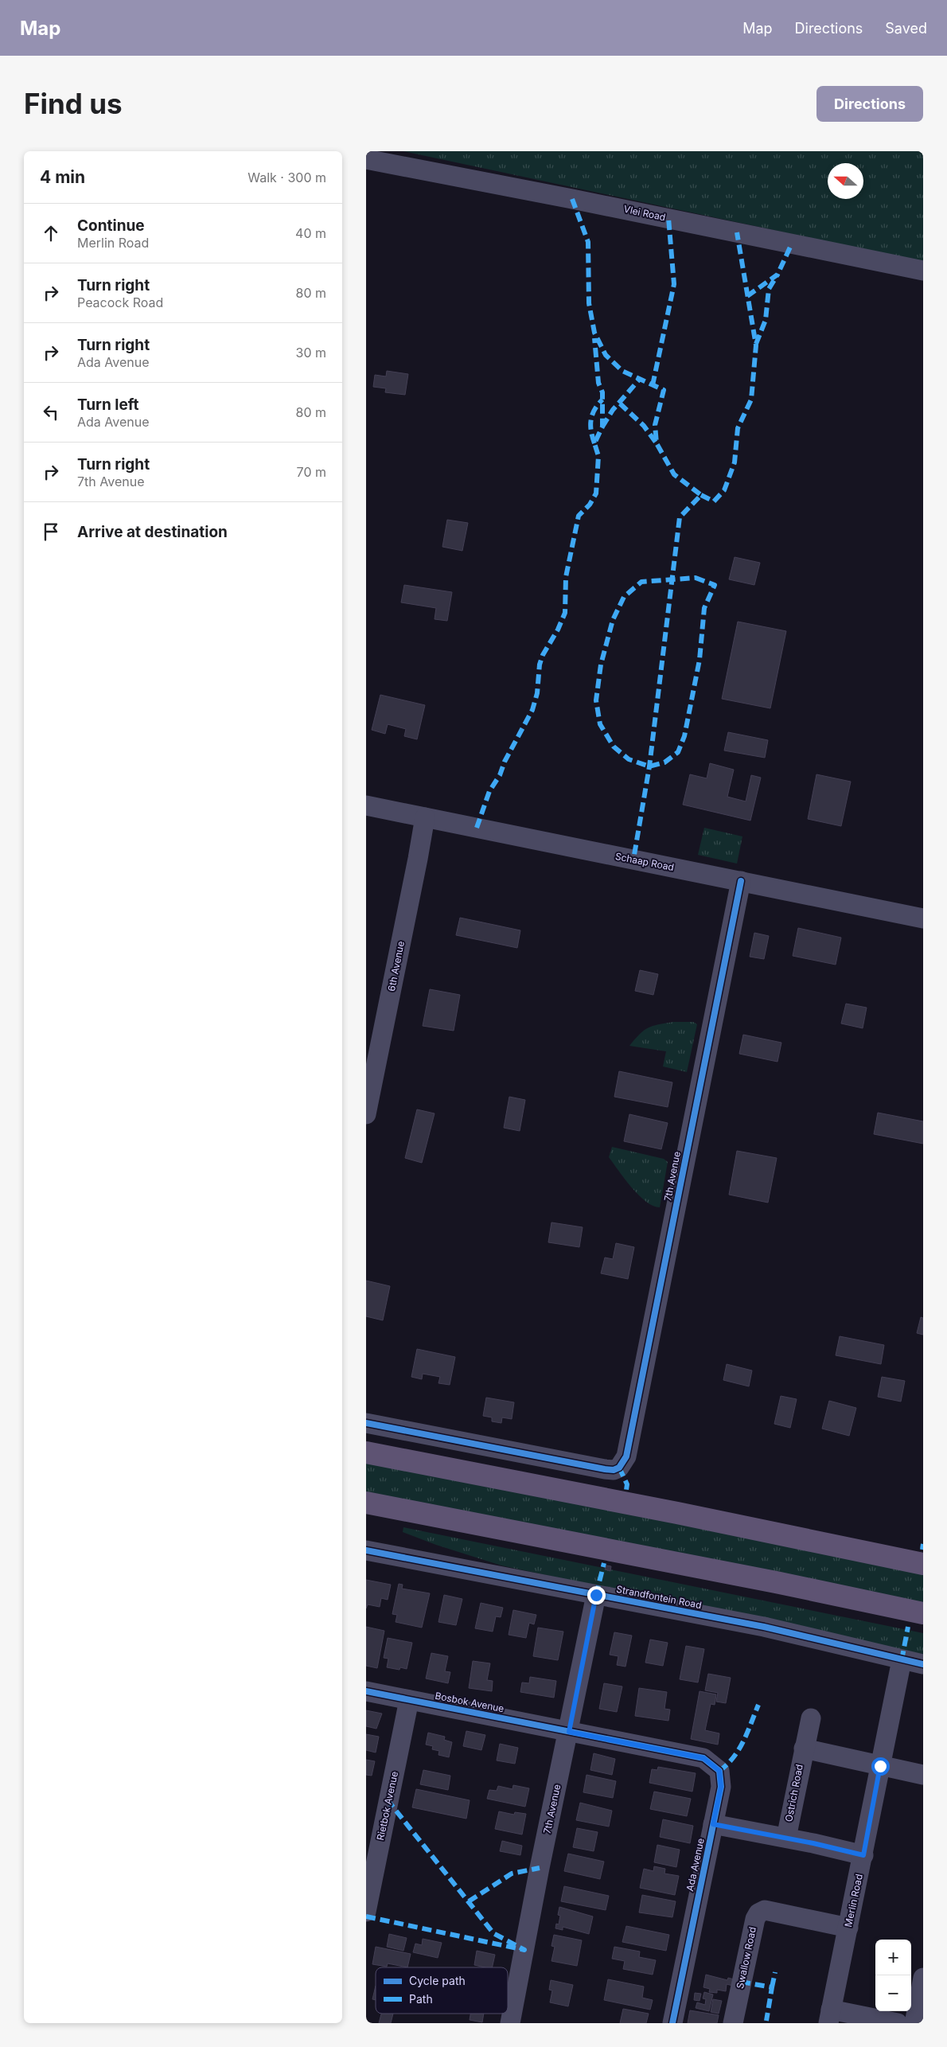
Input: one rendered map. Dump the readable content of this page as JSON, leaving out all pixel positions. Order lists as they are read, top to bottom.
{
  "streets": {
    "street": [
      "Vlei Road",
      "Schaap Road",
      "6th Avenue",
      "7th Avenue",
      "Strandfontein Road",
      "Bosbok Avenue",
      "Ostrich Road",
      "Rietbok Avenue",
      "Ada Avenue",
      "Merlin Road",
      "Swallow Road"
    ]
  },
  "crossings": [
    ["Schaap Road", "6th Avenue"],
    ["Schaap Road", "7th Avenue"],
    ["7th Avenue", "Strandfontein Road"],
    ["7th Avenue", "Bosbok Avenue"],
    ["7th Avenue", "Ada Avenue"],
    ["Strandfontein Road", "Merlin Road"],
    ["Bosbok Avenue", "Rietbok Avenue"],
    ["Bosbok Avenue", "Ada Avenue"],
    ["Merlin Road", "Swallow Road"]
  ],
  "legend": ["Cycle path", "Path"],
  "north": "left",
  "page": {
    "header": "Map",
    "nav": ["Map", "Directions", "Saved"],
    "buttons": "Directions",
    "title": "Find us",
    "heading": ["4 min", "Walk · 300 m"],
    "list": [
      ["Continue", "Merlin Road", "40 m"],
      ["Turn right", "Peacock Road", "80 m"],
      ["Turn right", "Ada Avenue", "30 m"],
      ["Turn left", "Ada Avenue", "80 m"],
      ["Turn right", "7th Avenue", "70 m"],
      "Arrive at destination"
    ],
    "map_buttons": ["+", "−"]
  }
}
